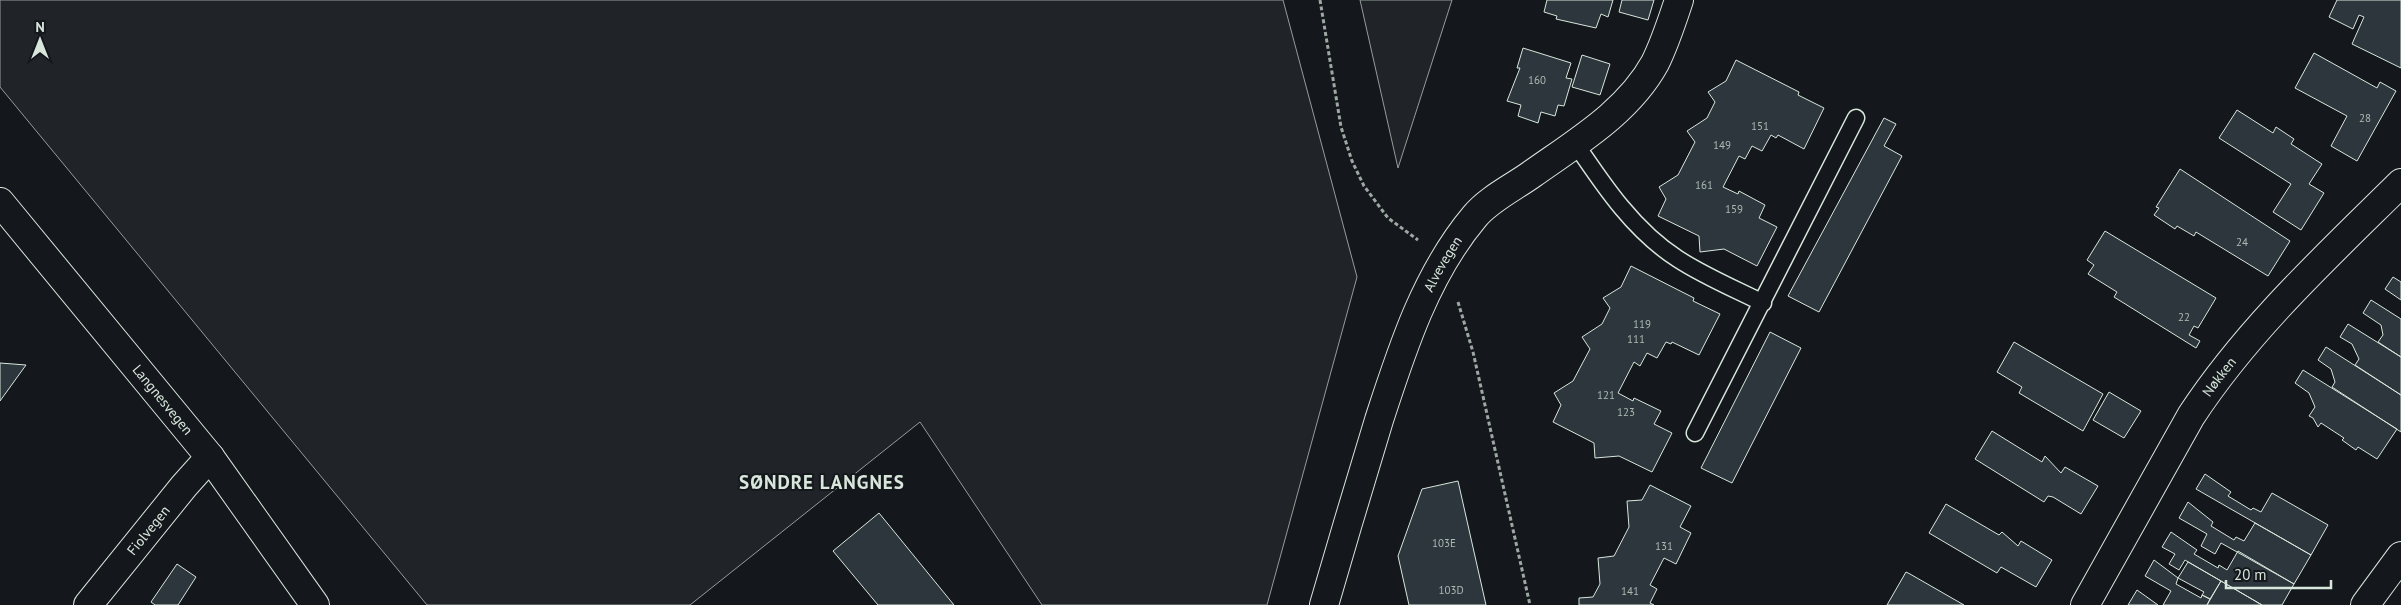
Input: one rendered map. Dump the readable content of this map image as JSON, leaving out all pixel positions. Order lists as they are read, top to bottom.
{
  "streets": {
    "street": [
      "Alvevegen",
      "Nøkken",
      "Langnesvegen",
      "Fiolvegen"
    ]
  },
  "crossings": [
    ["Langnesvegen", "Fiolvegen"]
  ],
  "districts": ["SØNDRE LANGNES"],
  "house_numbers": [
    "160",
    "28",
    "151",
    "149",
    "161",
    "159",
    "24",
    "22",
    "119",
    "111",
    "121",
    "123",
    "103E",
    "131",
    "103D",
    "141"
  ],
  "scale_bar": "20 m",
  "north": "top"
}
